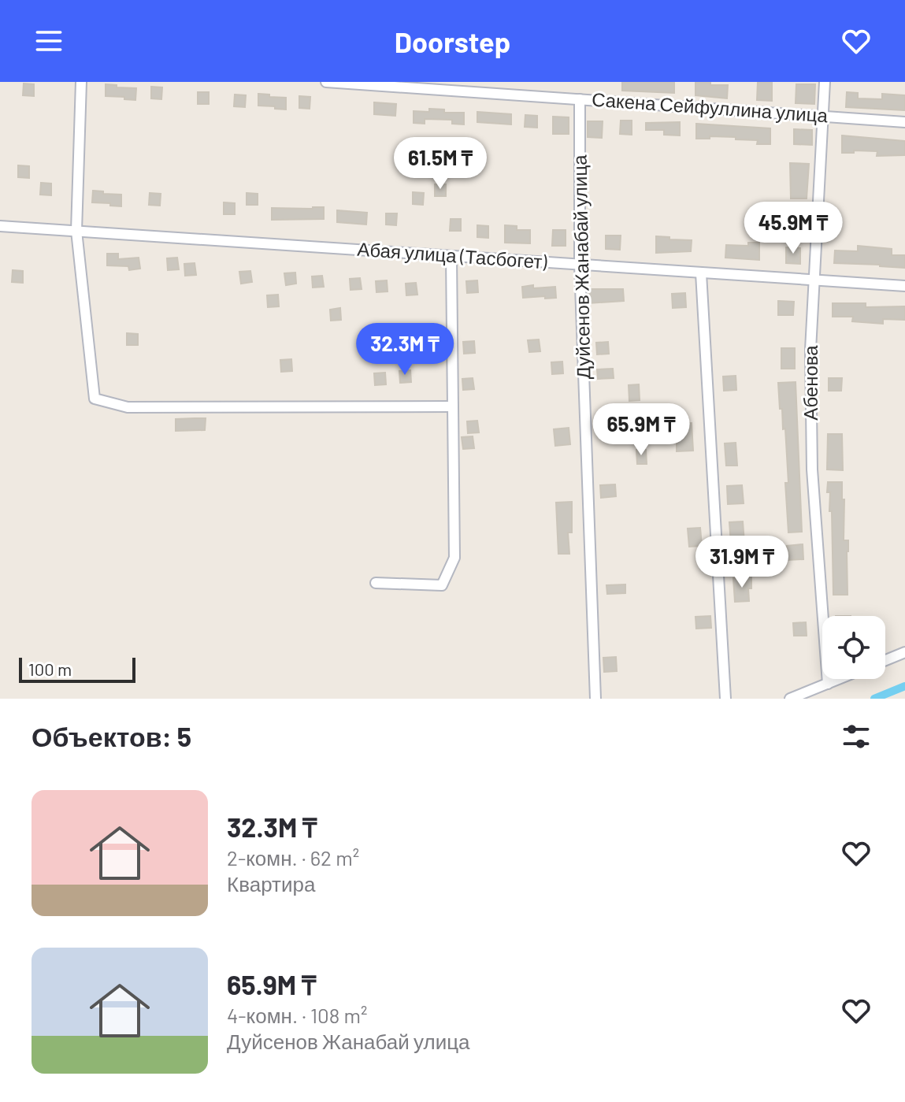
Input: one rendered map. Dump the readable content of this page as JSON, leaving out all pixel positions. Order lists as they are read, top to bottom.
{
  "streets": {
    "street": [
      "Сакена Сейфуллина улица",
      "Абая улица (Тасбогет)",
      "Дуйсенов Жанабай улица",
      "Абенова"
    ]
  },
  "crossings": [
    ["Сакена Сейфуллина улица", "Дуйсенов Жанабай улица"],
    ["Сакена Сейфуллина улица", "Абенова"],
    ["Абая улица (Тасбогет)", "Дуйсенов Жанабай улица"],
    ["Абая улица (Тасбогет)", "Абенова"]
  ],
  "scale_bar": "100 m",
  "page": {
    "header": "Doorstep",
    "price": [
      "61.5M ₸",
      "45.9M ₸",
      "32.3M ₸",
      "65.9M ₸",
      "31.9M ₸"
    ],
    "scale": "100 m",
    "heading": "Объектов: 5",
    "list": [
      {
        "name": "32.3M ₸",
        "note": "2-комн. · 62 m² · Квартира"
      },
      {
        "name": "65.9M ₸",
        "note": "4-комн. · 108 m² · Дуйсенов Жанабай улица"
      }
    ]
  }
}
